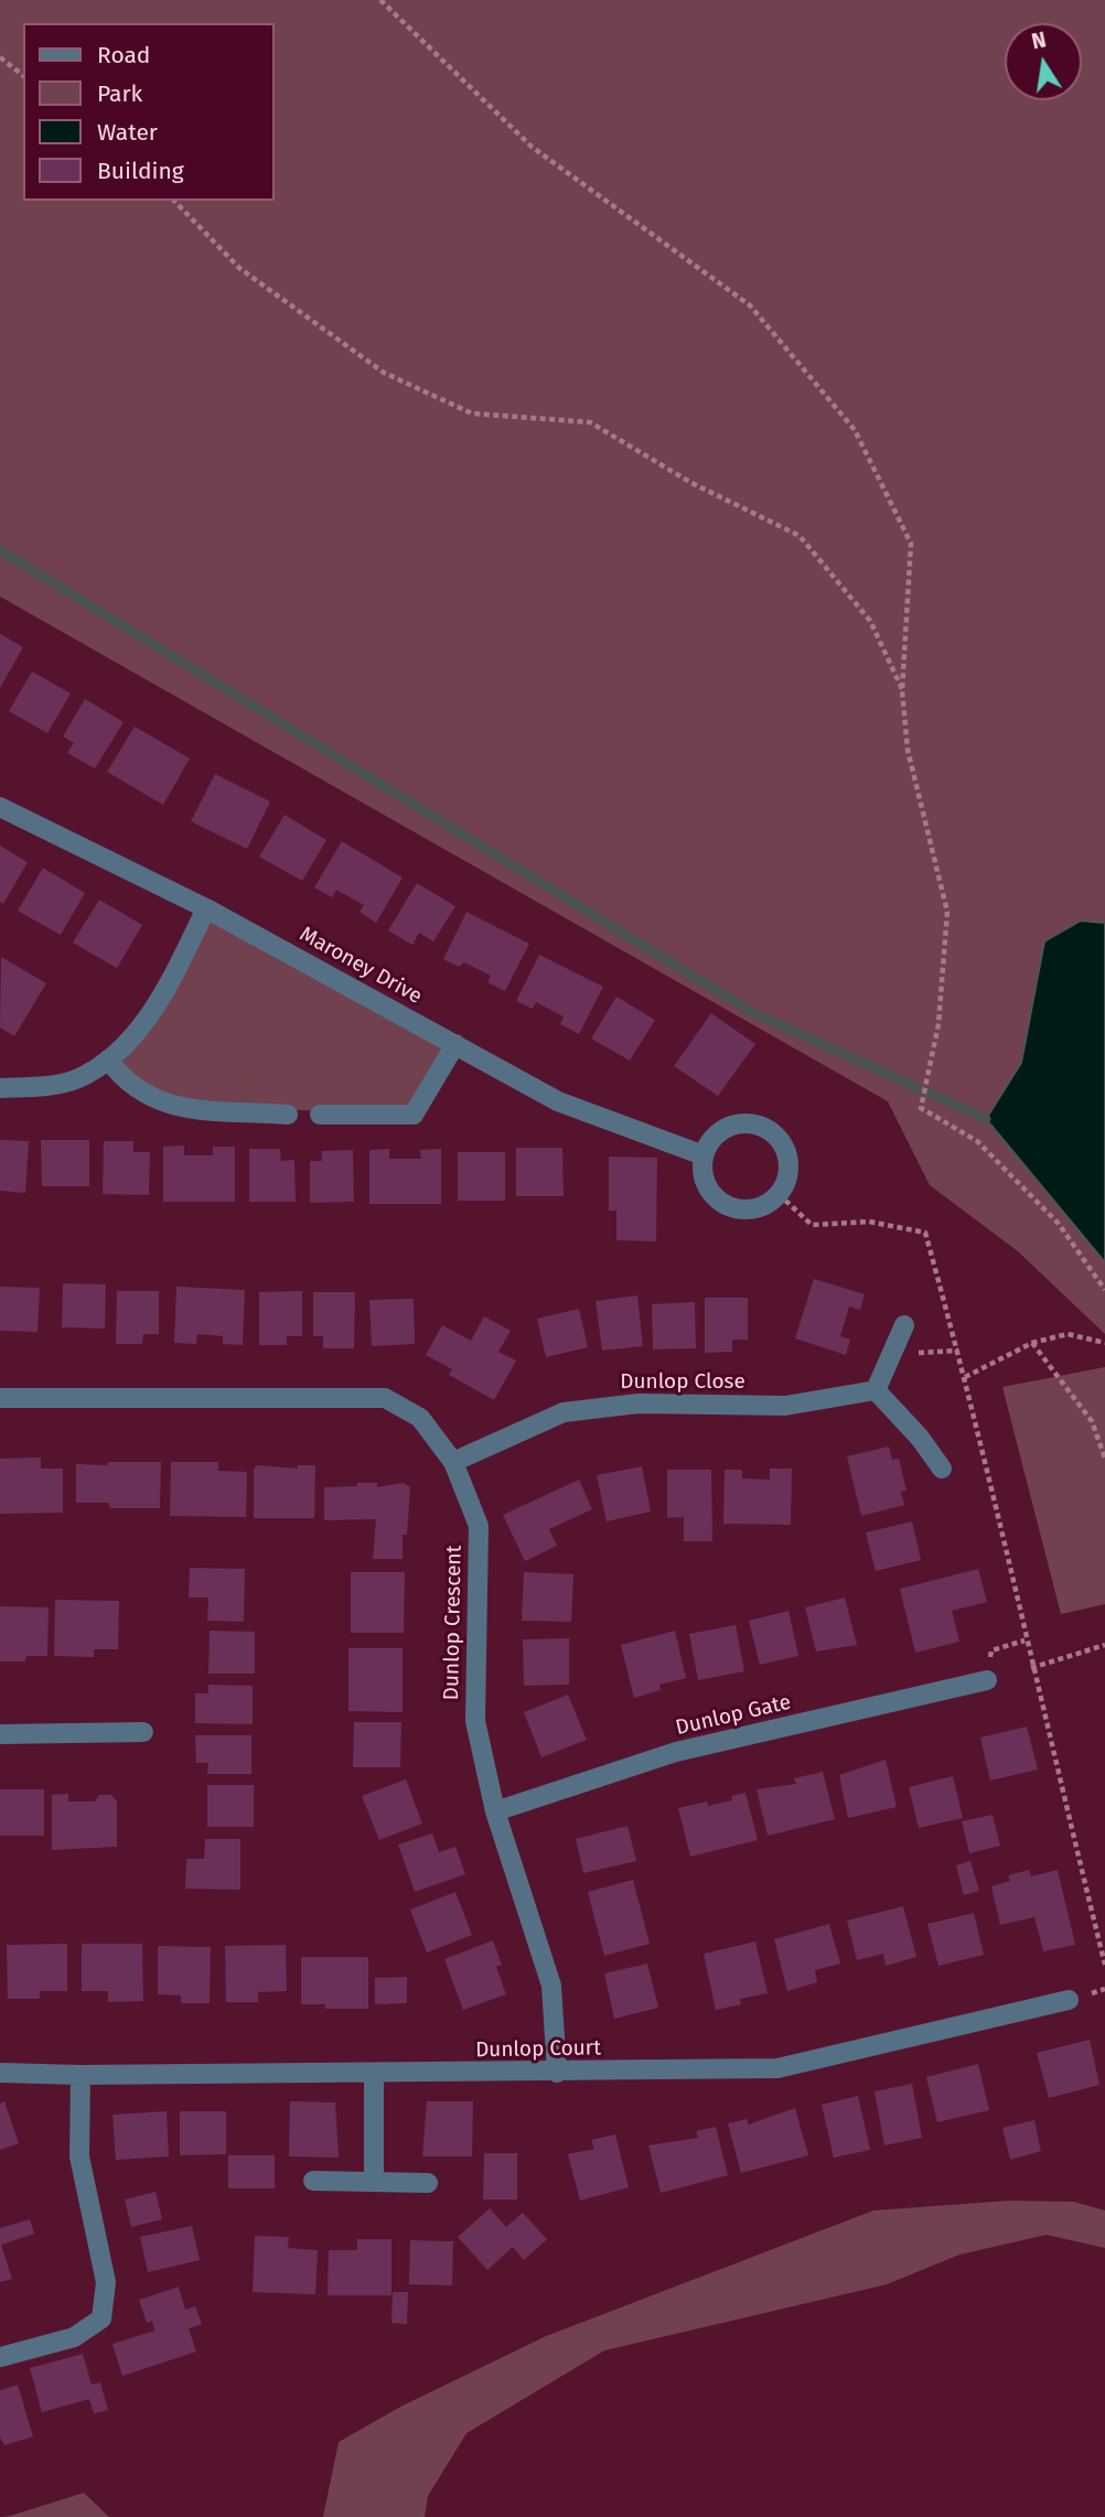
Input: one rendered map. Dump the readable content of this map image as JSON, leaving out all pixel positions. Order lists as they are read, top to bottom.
{
  "streets": {
    "street": [
      "Maroney Drive",
      "Dunlop Close",
      "Dunlop Crescent",
      "Dunlop Gate",
      "Dunlop Court"
    ]
  },
  "crossings": [
    ["Dunlop Close", "Dunlop Crescent"],
    ["Dunlop Crescent", "Dunlop Gate"],
    ["Dunlop Crescent", "Dunlop Court"]
  ],
  "legend": [
    "Road",
    "Park",
    "Water",
    "Building"
  ],
  "north": "top"
}
